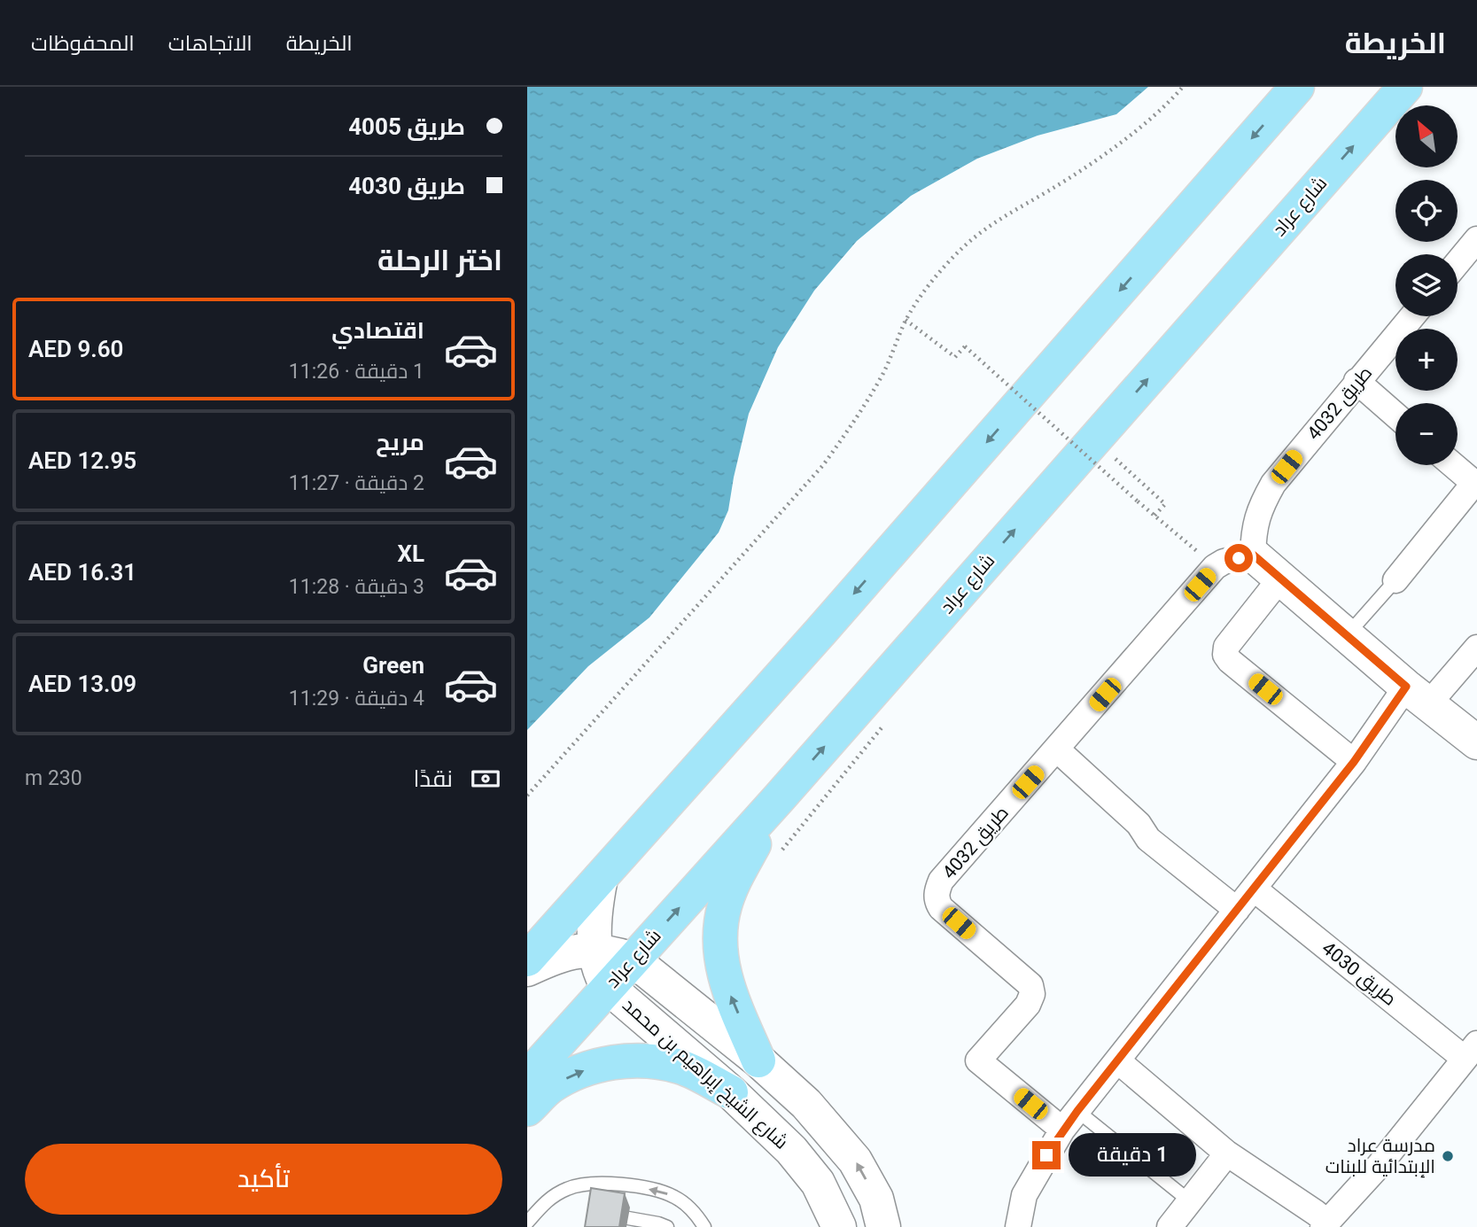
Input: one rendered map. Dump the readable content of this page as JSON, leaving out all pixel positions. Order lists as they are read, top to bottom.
{
  "streets": {
    "main road": ["شارع عراد"],
    "street": ["طريق 4032", "طريق 4030", "شارع الشيخ إبراهيم بن محمد"]
  },
  "crossings": [
    ["شارع عراد", "شارع الشيخ إبراهيم بن محمد"]
  ],
  "places": ["مدرسة عراد الإبتدائية للبنات"],
  "north": "top left",
  "page": {
    "header": "الخريطة",
    "nav": ["الخريطة", "الاتجاهات", "المحفوظات"],
    "banner": ["طريق 4005", "طريق 4030"],
    "map_buttons": ["+", "−"],
    "heading": "اختر الرحلة",
    "list": [
      {
        "name": "اقتصادي",
        "note": "1 دقيقة · 11:26",
        "value": "AED 9.60"
      },
      {
        "name": "مريح",
        "note": "2 دقيقة · 11:27",
        "value": "AED 12.95"
      },
      {
        "name": "XL",
        "note": "3 دقيقة · 11:28",
        "value": "AED 16.31"
      },
      {
        "name": "Green",
        "note": "4 دقيقة · 11:29",
        "value": "AED 13.09"
      }
    ],
    "pay": ["نقدًا", "230 m"],
    "buttons": "تأكيد",
    "bubble": "1 دقيقة"
  }
}
